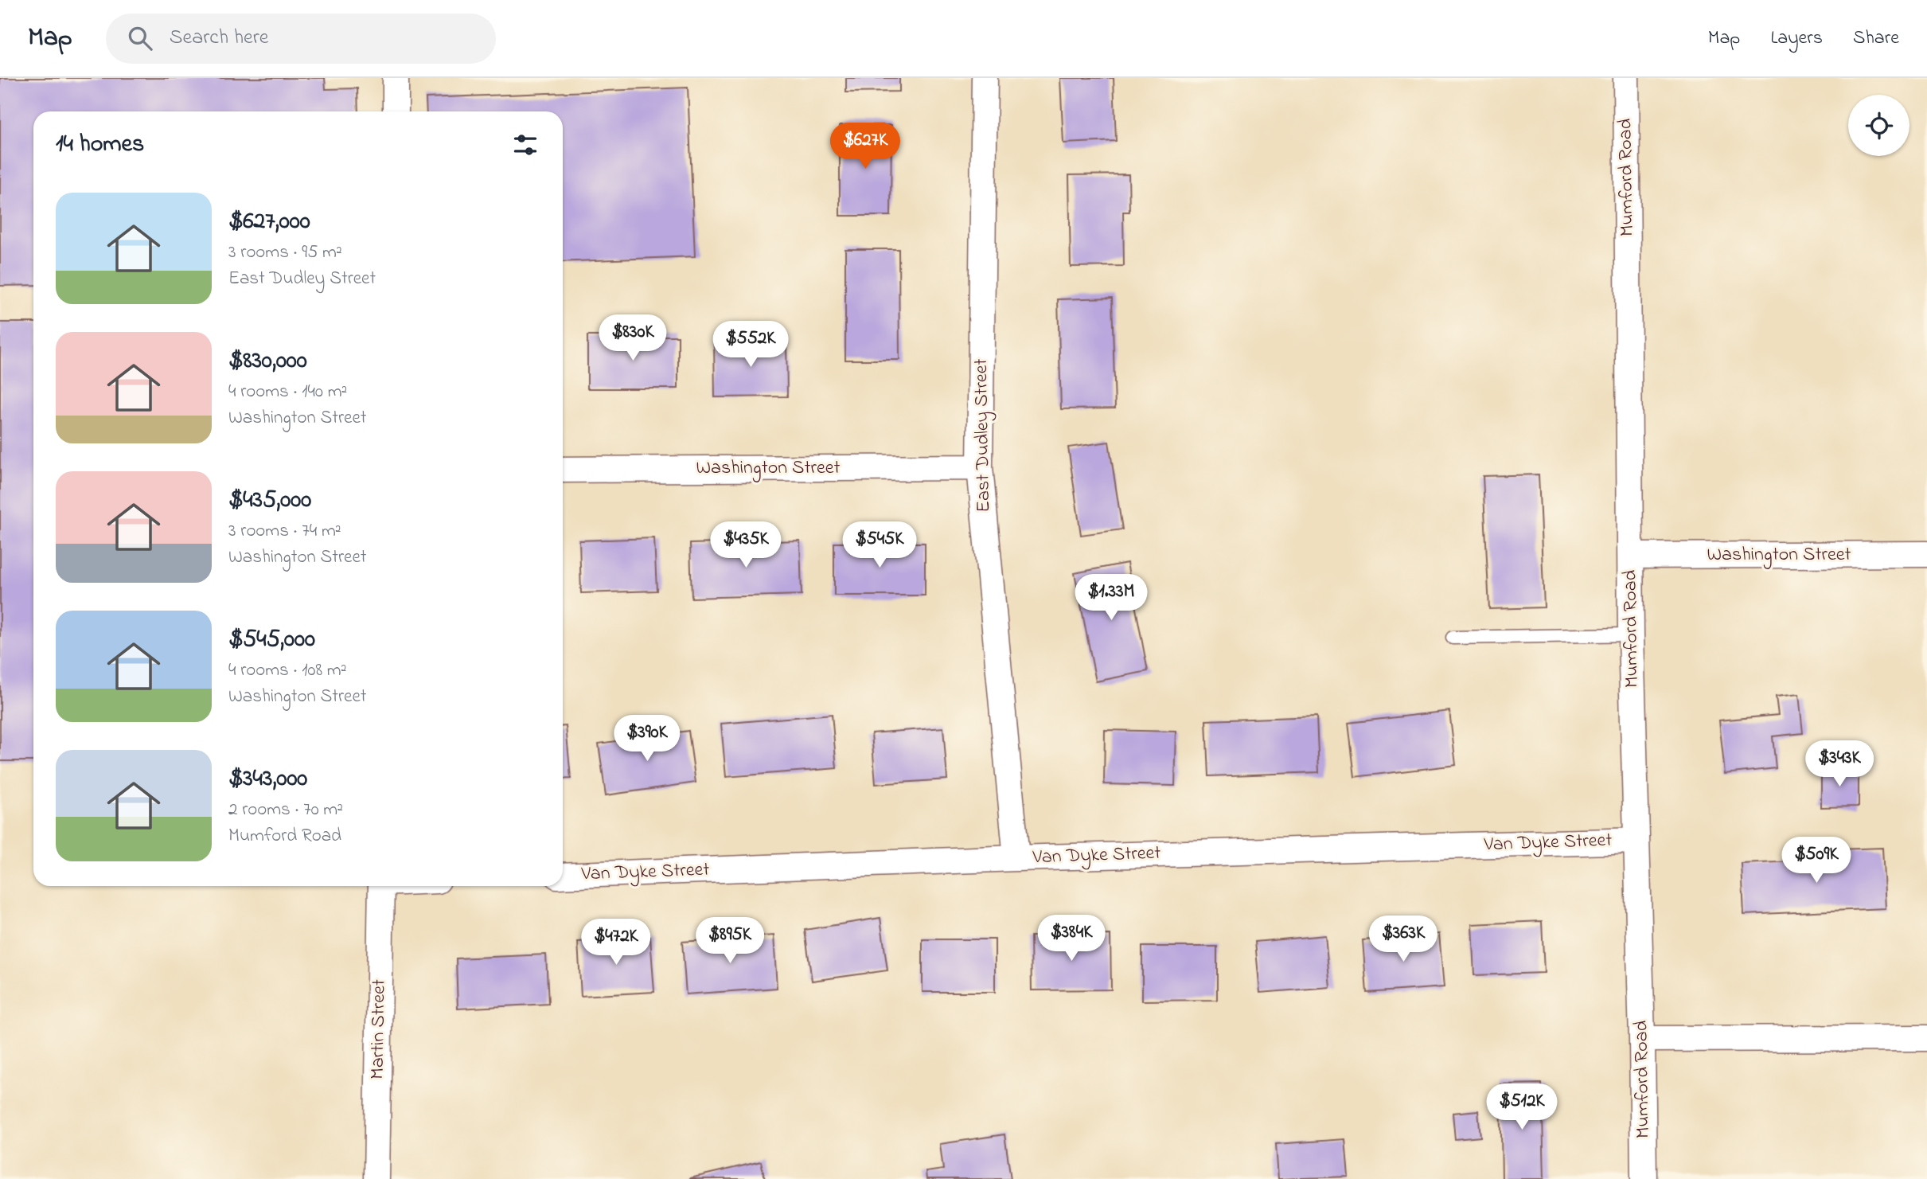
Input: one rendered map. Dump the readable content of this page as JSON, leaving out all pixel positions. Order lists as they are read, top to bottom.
{
  "streets": {
    "street": [
      "Mumford Road",
      "East Dudley Street",
      "Washington Street",
      "Van Dyke Street",
      "Martin Street"
    ]
  },
  "crossings": [
    ["Mumford Road", "Washington Street"],
    ["Mumford Road", "Van Dyke Street"],
    ["East Dudley Street", "Washington Street"],
    ["East Dudley Street", "Van Dyke Street"]
  ],
  "page": {
    "header": "Map",
    "search": "Search here",
    "nav": ["Map", "Layers", "Share"],
    "heading": "14 homes",
    "price": [
      "$627K",
      "$830K",
      "$552K",
      "$435K",
      "$545K",
      "$1.33M",
      "$390K",
      "$343K",
      "$509K",
      "$384K",
      "$363K",
      "$895K",
      "$472K",
      "$512K"
    ],
    "list": [
      {
        "name": "$627,000",
        "note": "3 rooms · 95 m² · East Dudley Street"
      },
      {
        "name": "$830,000",
        "note": "4 rooms · 140 m² · Washington Street"
      },
      {
        "name": "$435,000",
        "note": "3 rooms · 74 m² · Washington Street"
      },
      {
        "name": "$545,000",
        "note": "4 rooms · 108 m² · Washington Street"
      },
      {
        "name": "$343,000",
        "note": "2 rooms · 70 m² · Mumford Road"
      }
    ]
  }
}
